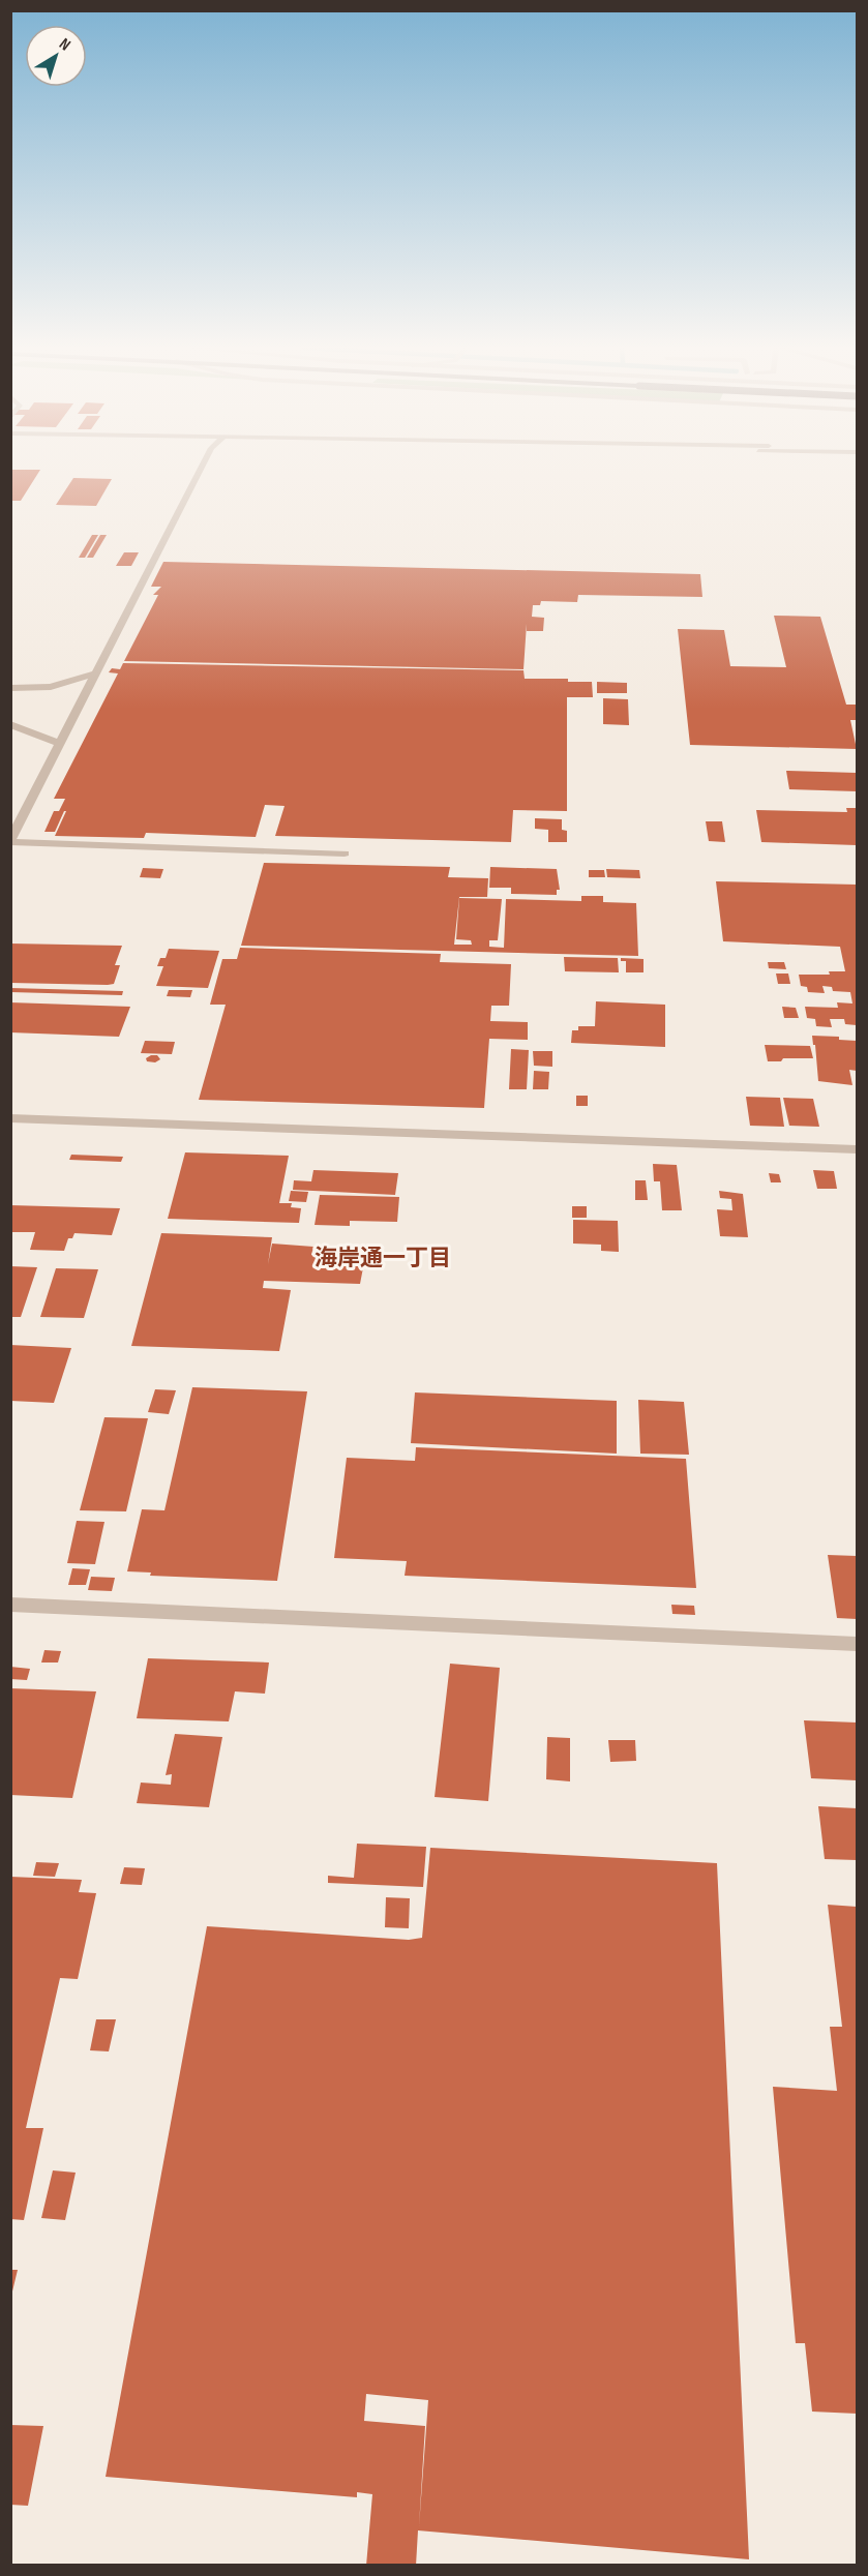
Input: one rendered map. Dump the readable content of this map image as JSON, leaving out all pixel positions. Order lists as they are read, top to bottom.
{
  "districts": ["海岸通一丁目"],
  "north": "top right"
}
